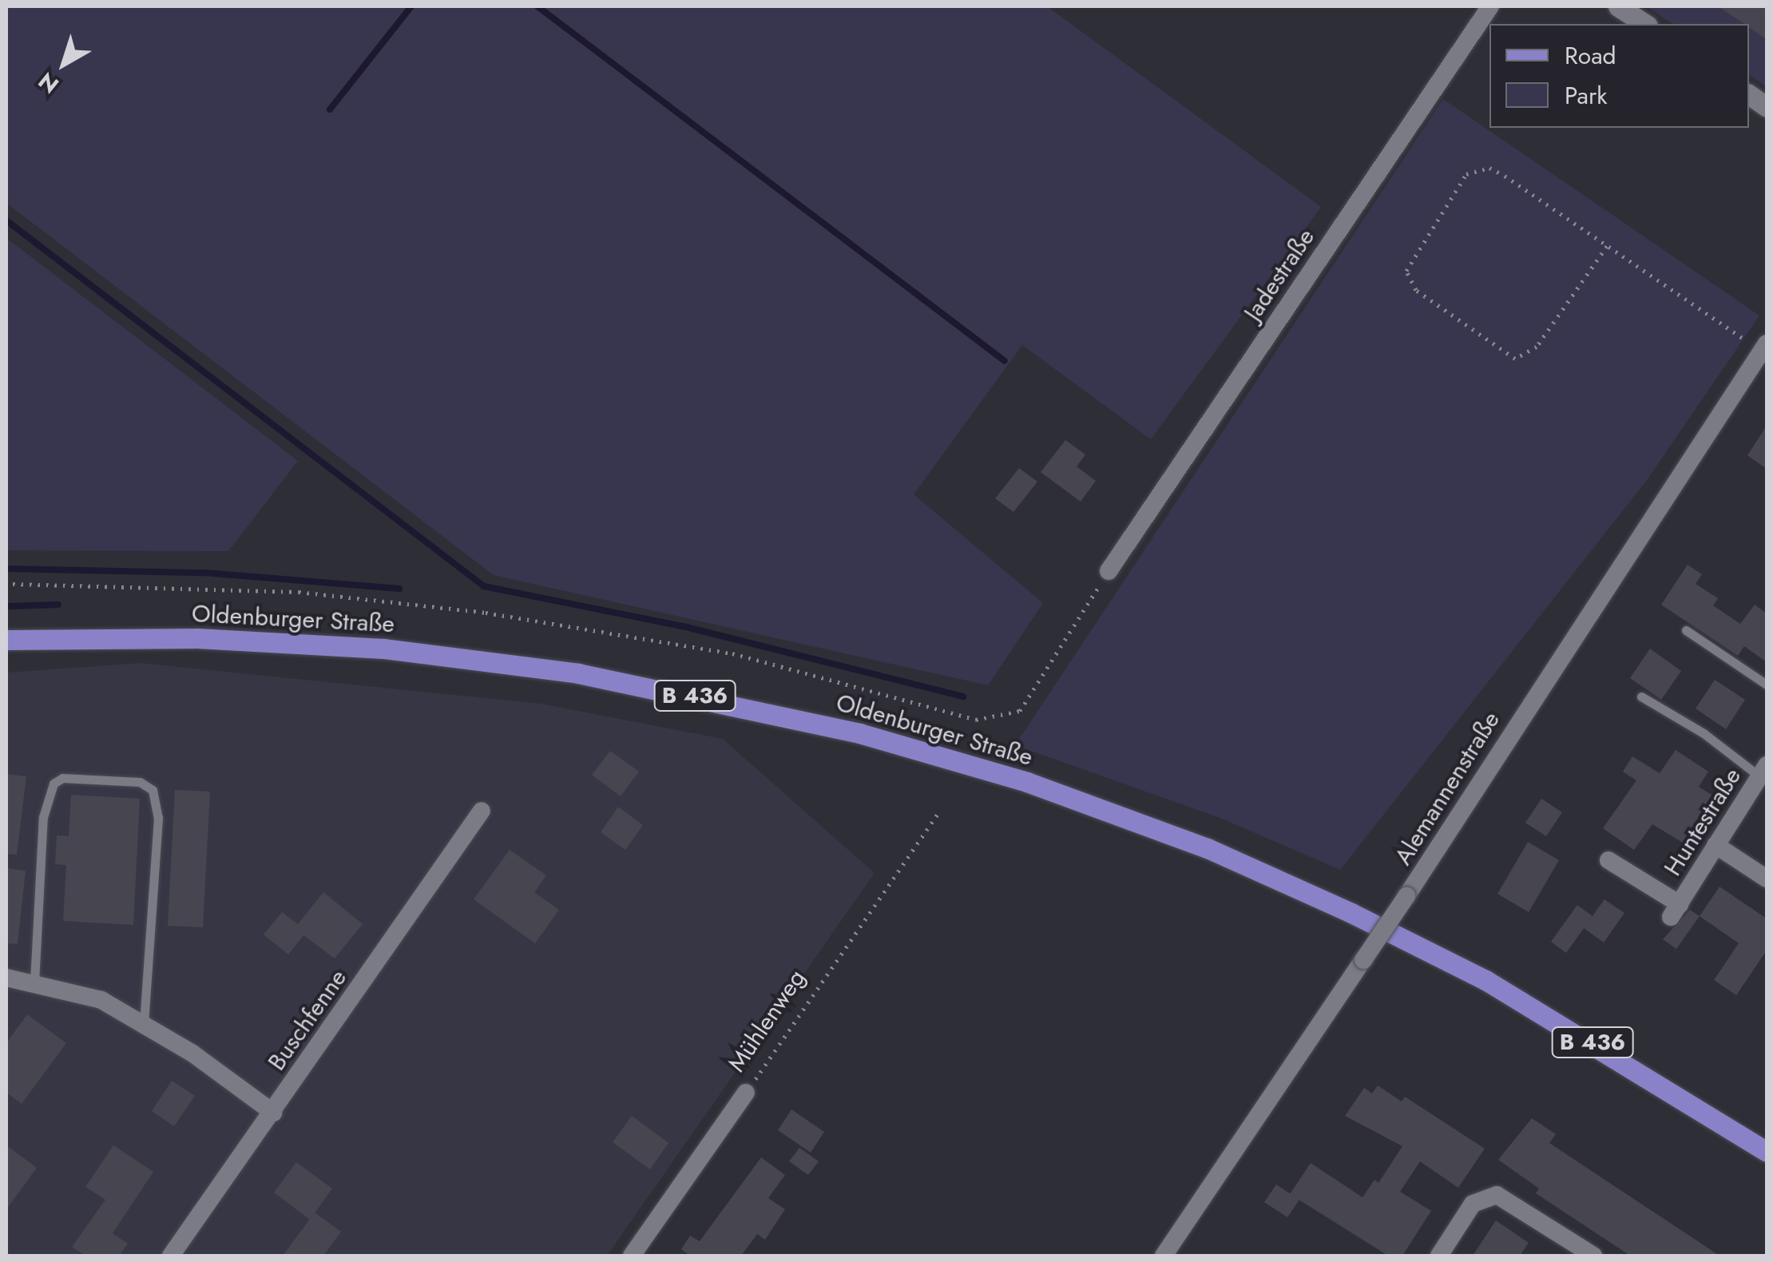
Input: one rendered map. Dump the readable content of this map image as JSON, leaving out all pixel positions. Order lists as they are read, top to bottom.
{
  "streets": {
    "main road": ["Oldenburger Straße", "B 436"],
    "street": [
      "Jadestraße",
      "Alemannenstraße",
      "Huntestraße",
      "Buschfenne",
      "Mühlenweg"
    ]
  },
  "legend": ["Road", "Park"],
  "north": "bottom left"
}
